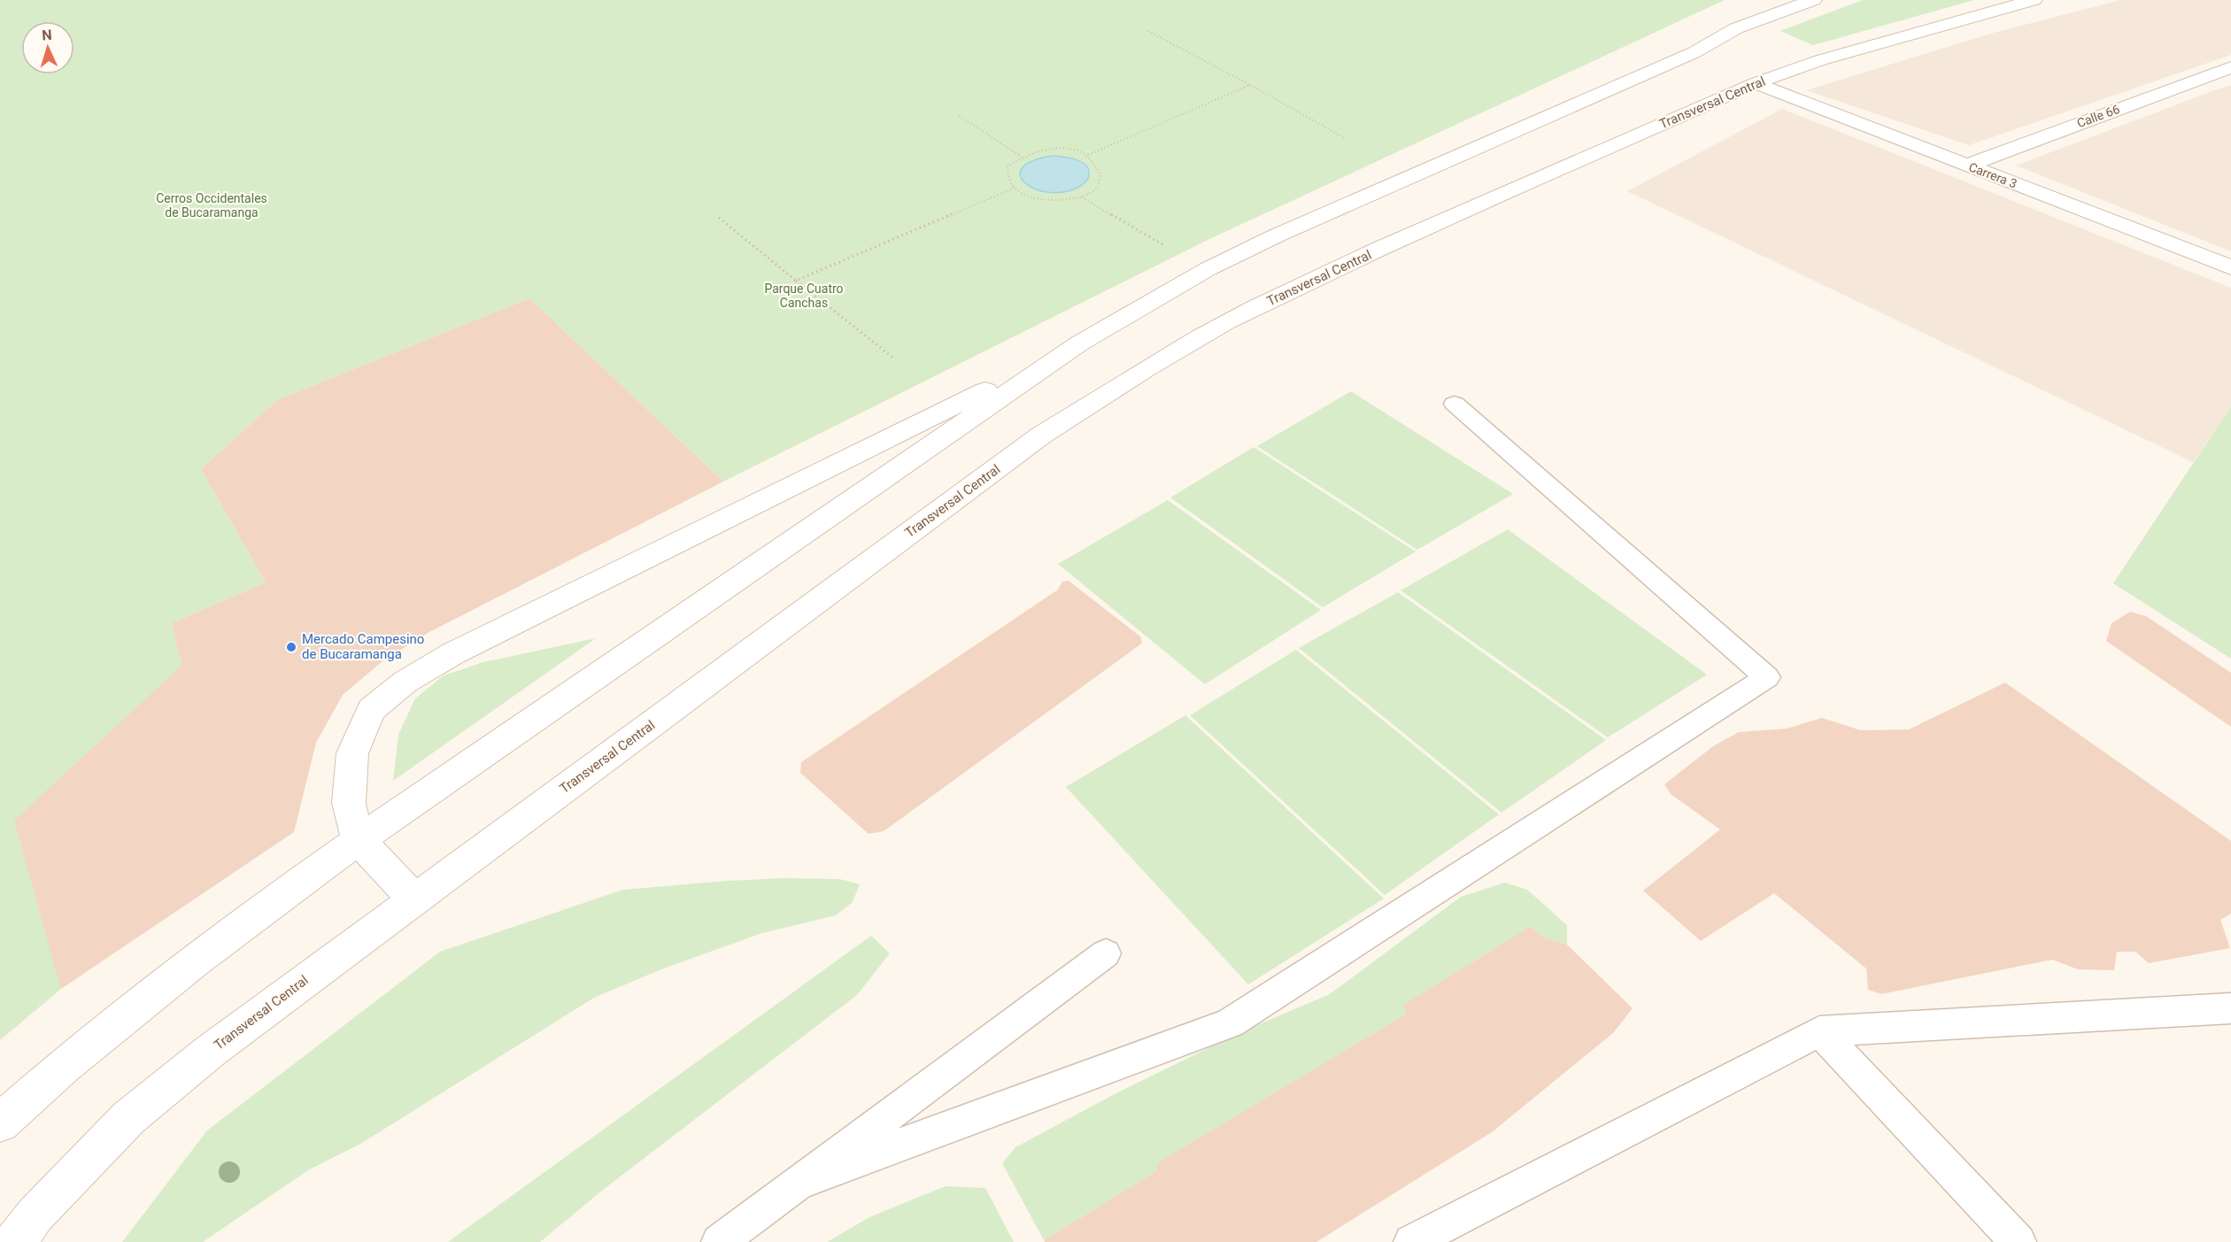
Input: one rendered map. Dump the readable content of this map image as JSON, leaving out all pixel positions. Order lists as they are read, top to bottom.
{
  "streets": {
    "main road": ["Transversal Central", "Calle 66", "Carrera 3"]
  },
  "crossings": [
    ["Transversal Central", "Carrera 3"],
    ["Calle 66", "Carrera 3"]
  ],
  "parks": ["Cerros Occidentales de Bucaramanga", "Parque Cuatro Canchas"],
  "places": ["Mercado Campesino de Bucaramanga"],
  "north": "top"
}
